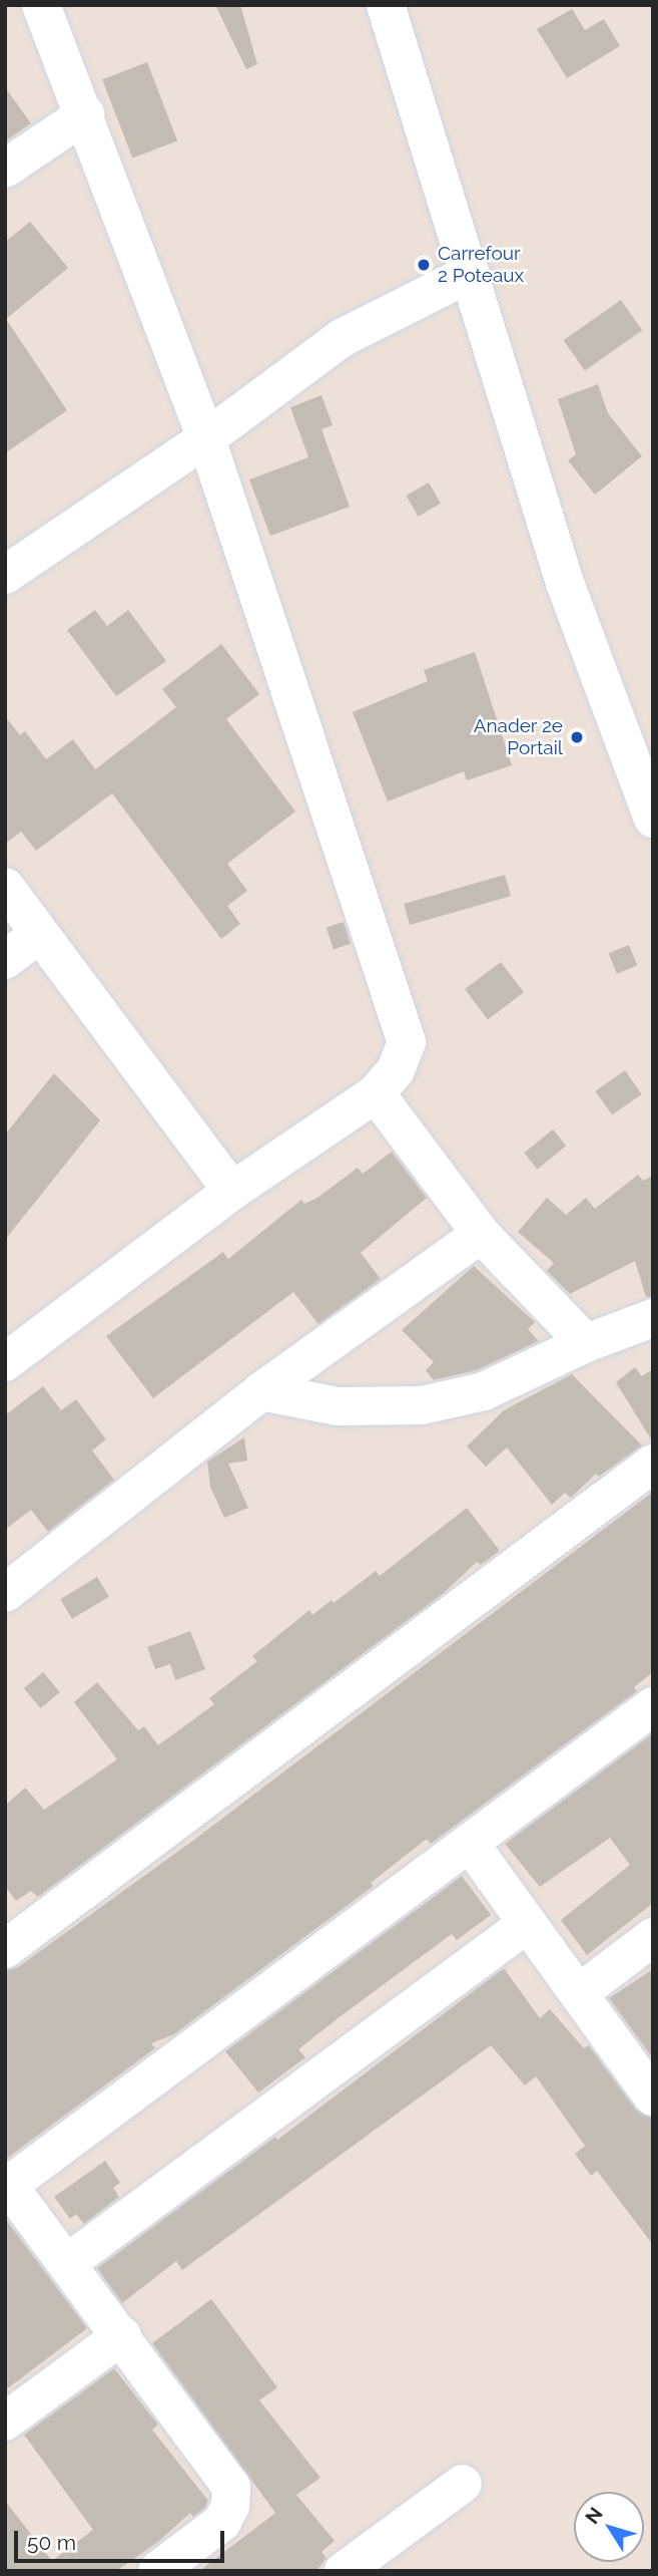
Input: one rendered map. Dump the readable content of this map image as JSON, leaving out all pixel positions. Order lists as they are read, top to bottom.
{
  "places": ["Carrefour 2 Poteaux", "Anader 2e Portail"],
  "scale_bar": "50 m",
  "north": "top left"
}
